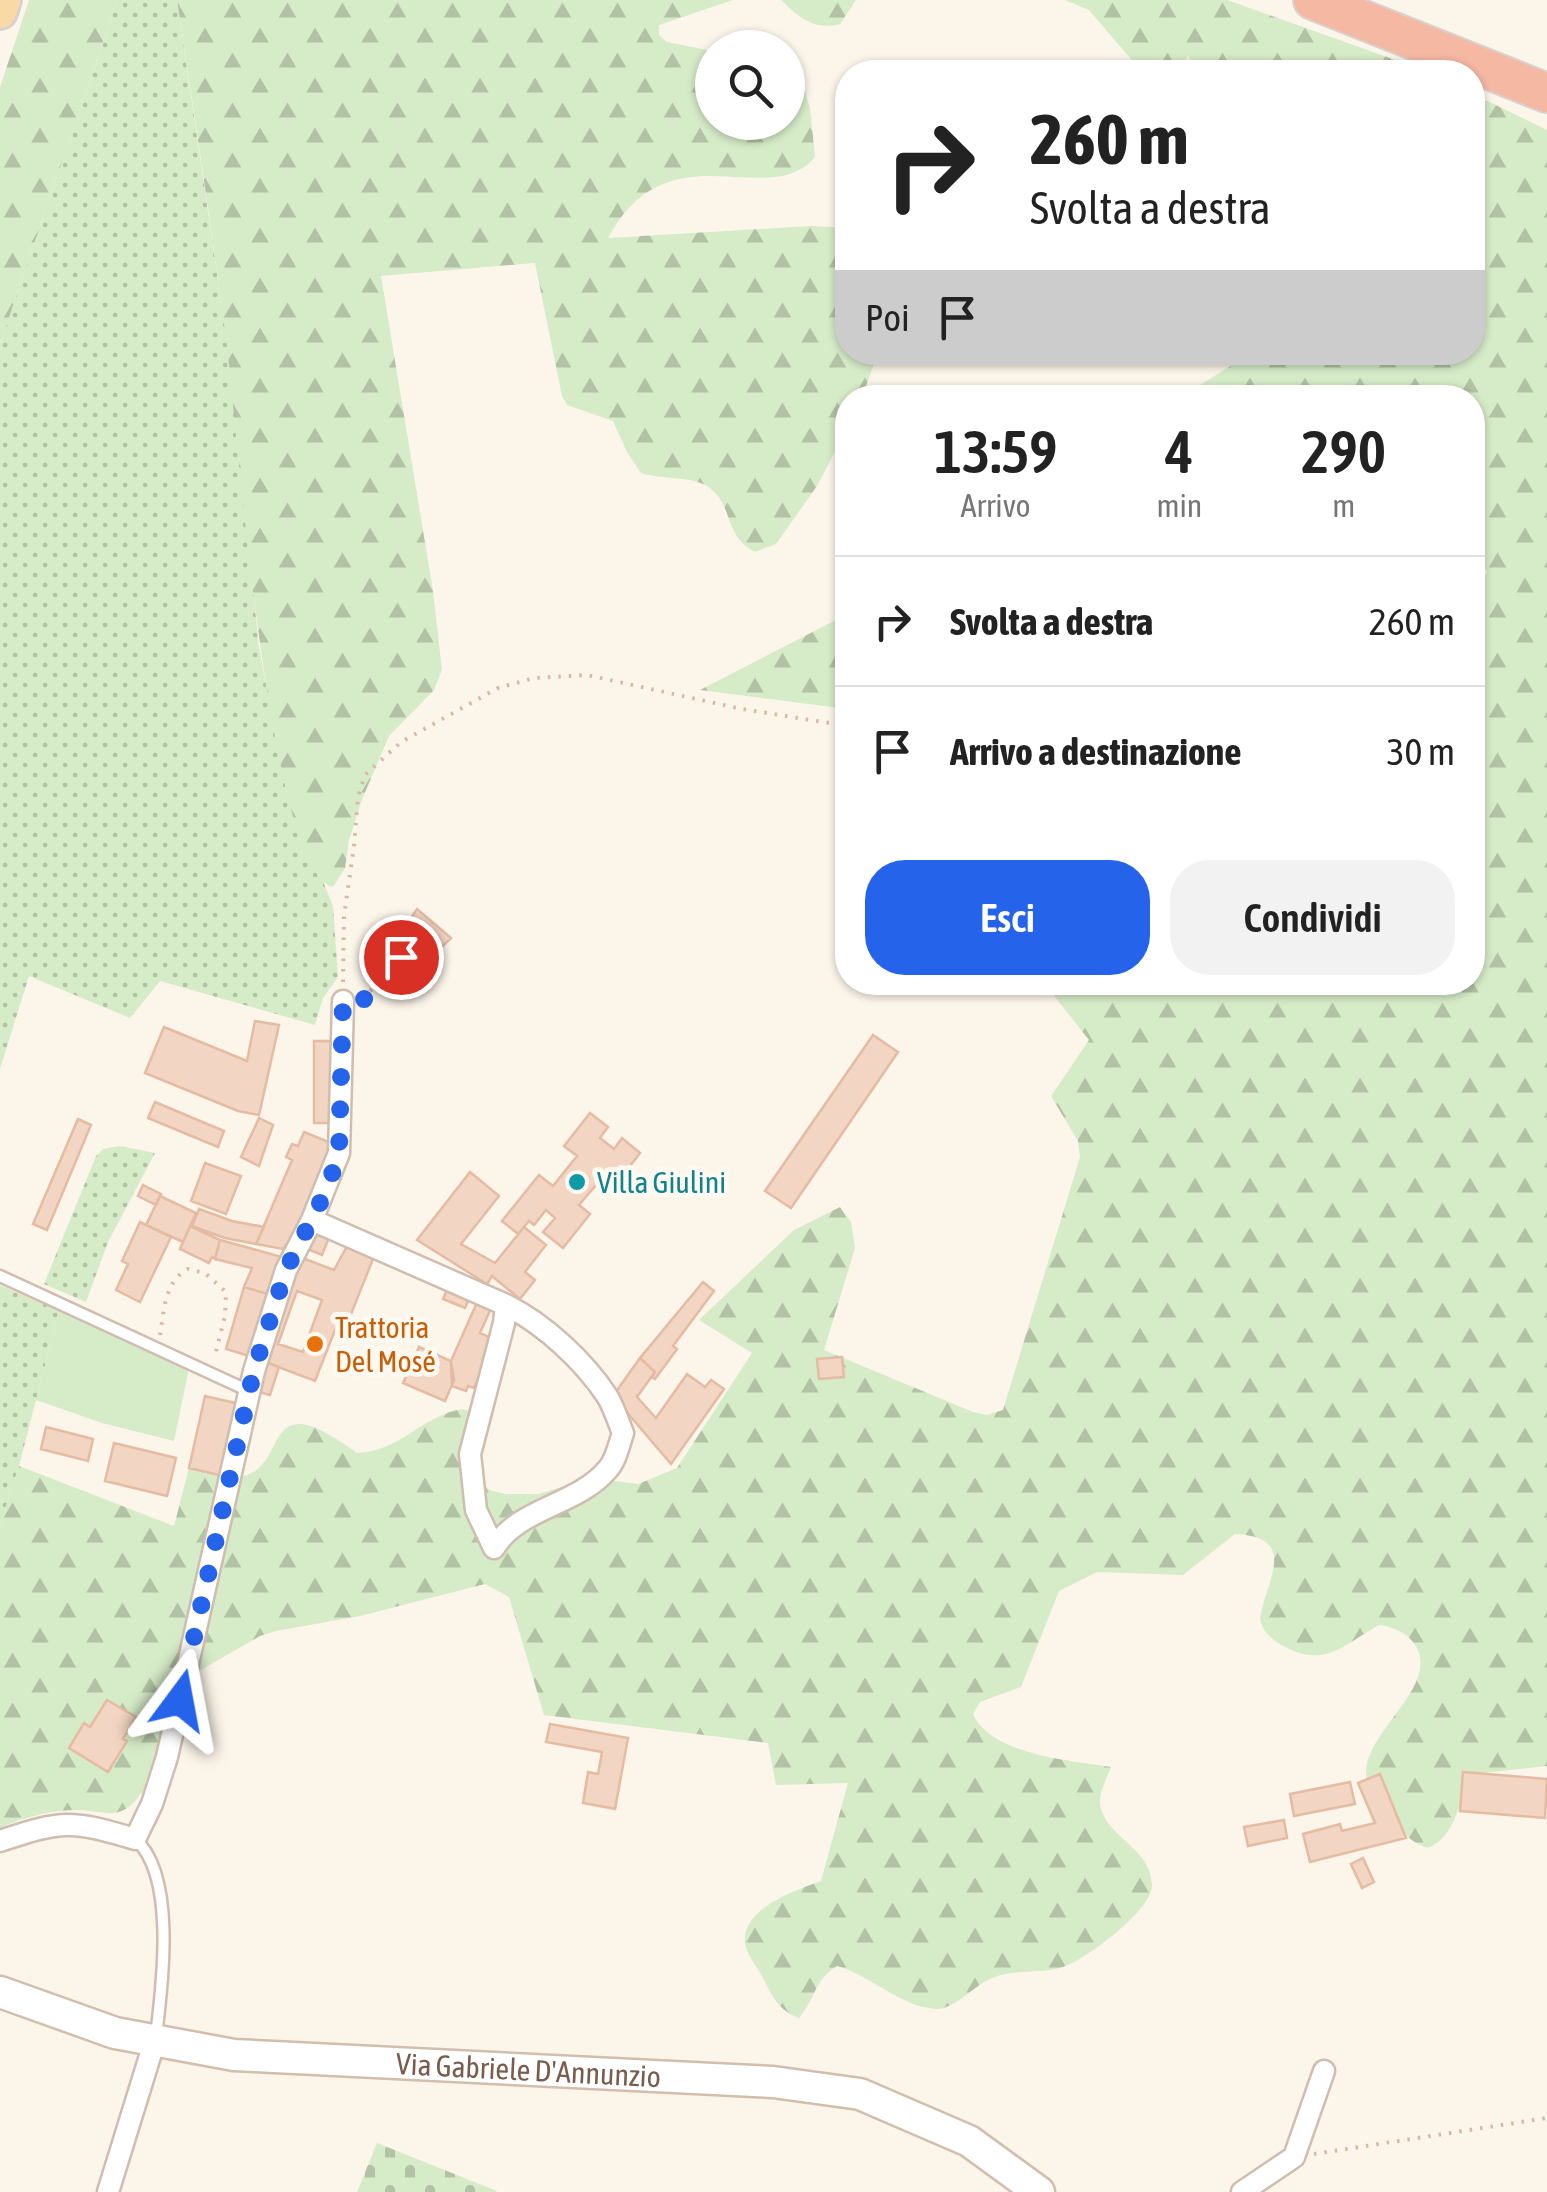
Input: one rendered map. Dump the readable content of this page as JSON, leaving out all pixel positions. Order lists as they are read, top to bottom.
{
  "streets": {
    "main road": ["Via Gabriele D'Annunzio"]
  },
  "places": ["Villa Giulini", "Trattoria Del Mosé"],
  "page": {
    "turn": ["260 m", "Svolta a destra"],
    "then": "Poi",
    "eta": [
      "13:59",
      "Arrivo",
      "4",
      "min",
      "290",
      "m"
    ],
    "list": [
      {
        "name": "Svolta a destra",
        "value": "260 m"
      },
      {
        "name": "Arrivo a destinazione",
        "value": "30 m"
      }
    ],
    "buttons": ["Esci", "Condividi"]
  }
}
